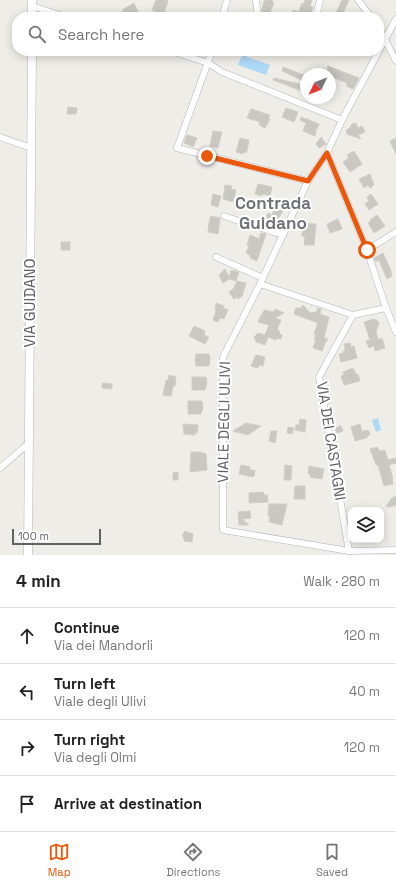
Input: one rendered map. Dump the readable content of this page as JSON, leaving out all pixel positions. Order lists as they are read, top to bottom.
{
  "streets": {
    "main road": ["VIA GUIDANO"],
    "street": ["VIALE DEGLI ULIVI", "VIA DEI CASTAGNI"]
  },
  "crossings": [
    ["VIALE DEGLI ULIVI", "VIA DEI CASTAGNI"]
  ],
  "districts": ["Contrada Guidano"],
  "scale_bar": "100 m",
  "north": "bottom left",
  "page": {
    "search": "Search here",
    "scale": "100 m",
    "heading": ["4 min", "Walk · 280 m"],
    "list": [
      ["Continue", "Via dei Mandorli", "120 m"],
      ["Turn left", "Viale degli Ulivi", "40 m"],
      ["Turn right", "Via degli Olmi", "120 m"],
      "Arrive at destination"
    ],
    "nav": ["Map", "Directions", "Saved"]
  }
}
